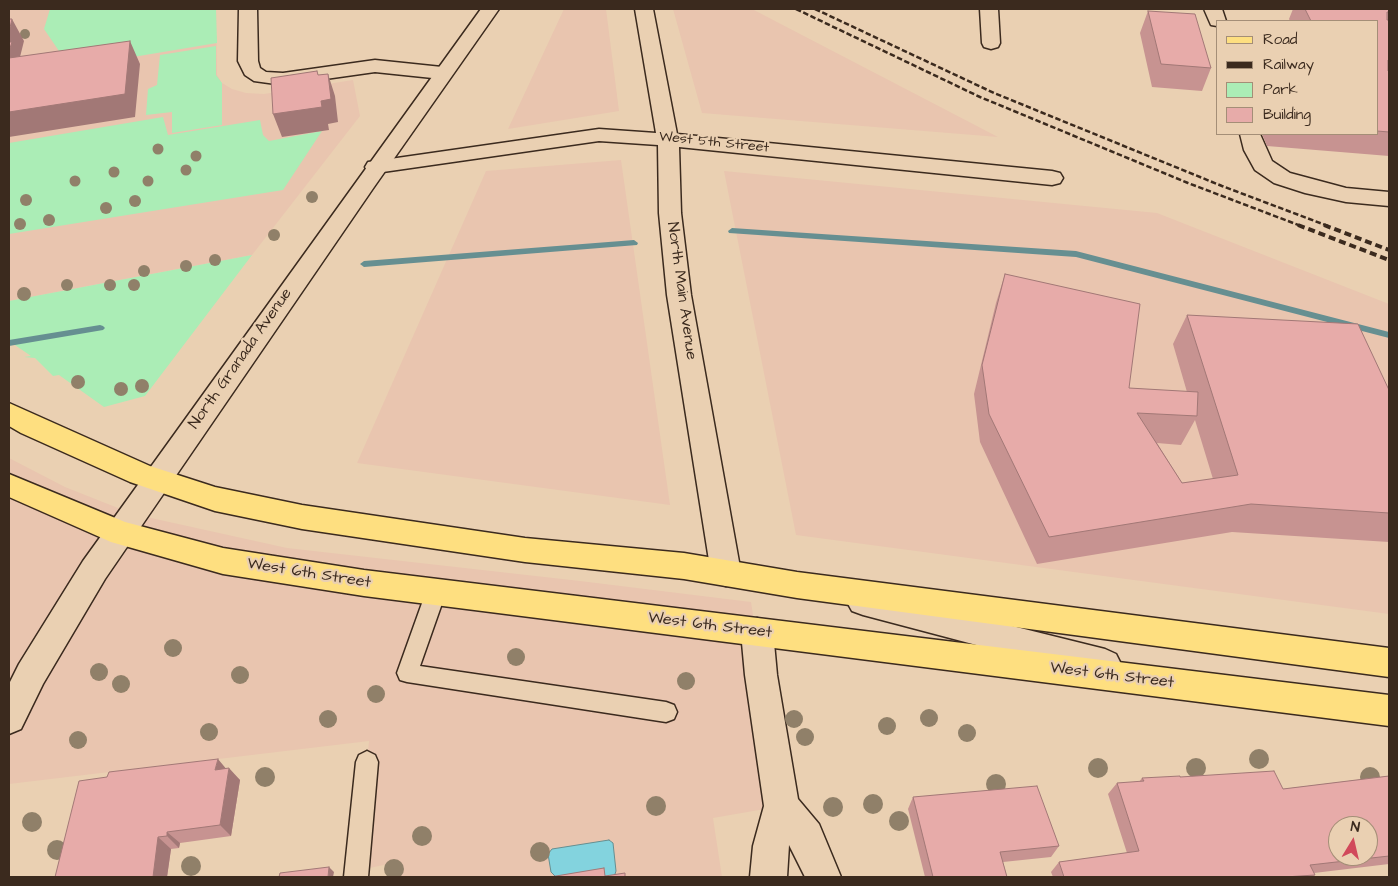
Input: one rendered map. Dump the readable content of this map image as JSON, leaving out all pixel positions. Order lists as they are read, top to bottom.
{
  "streets": {
    "main road": ["West 6th Street"],
    "street": ["West 5th Street", "North Main Avenue", "North Granada Avenue"]
  },
  "crossings": [
    ["West 5th Street", "North Main Avenue"],
    ["West 5th Street", "North Granada Avenue"],
    ["North Main Avenue", "West 6th Street"],
    ["North Granada Avenue", "West 6th Street"]
  ],
  "legend": [
    "Road",
    "Railway",
    "Park",
    "Building"
  ],
  "north": "top"
}
